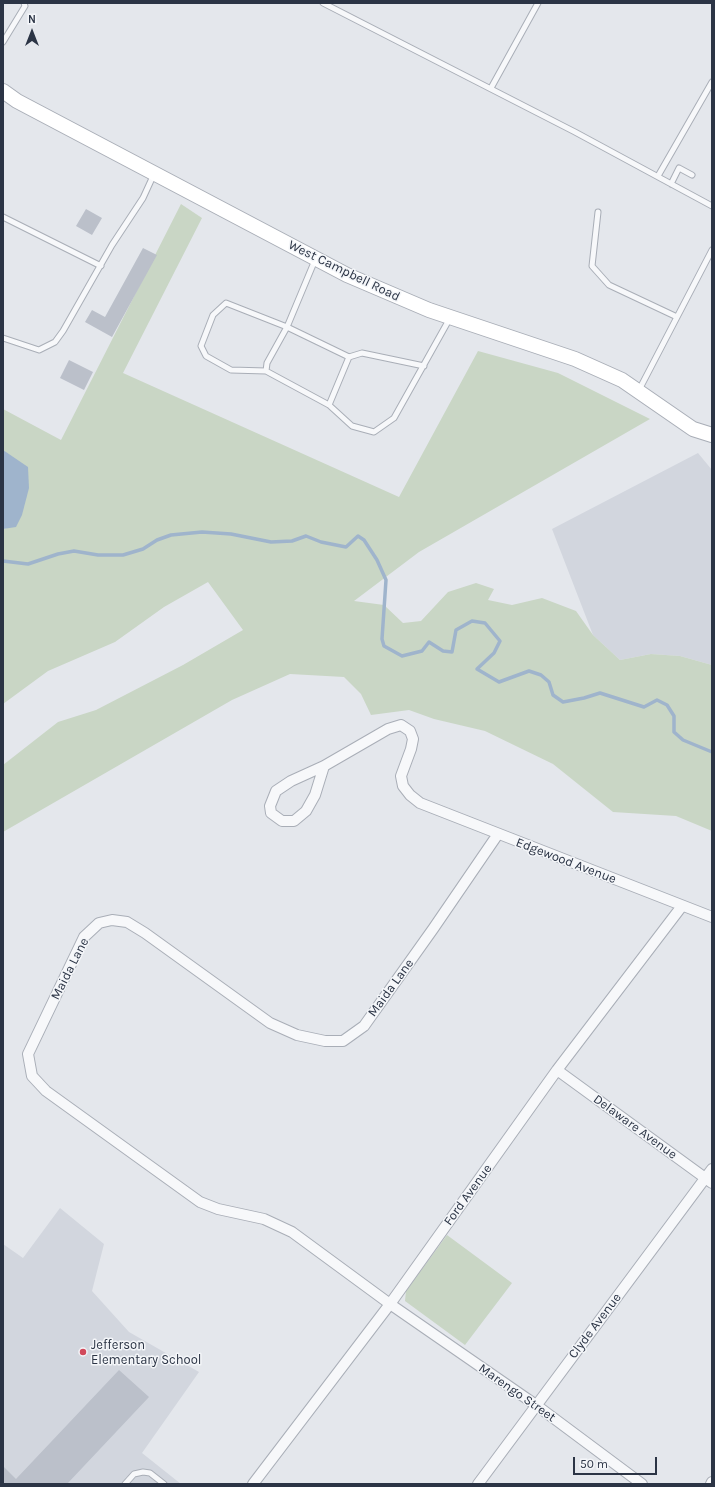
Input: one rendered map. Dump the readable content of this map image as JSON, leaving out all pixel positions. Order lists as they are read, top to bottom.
{
  "streets": {
    "street": [
      "West Campbell Road",
      "Edgewood Avenue",
      "Maida Lane",
      "Delaware Avenue",
      "Ford Avenue",
      "Clyde Avenue",
      "Marengo Street"
    ]
  },
  "crossings": [
    ["Edgewood Avenue", "Maida Lane"],
    ["Edgewood Avenue", "Ford Avenue"],
    ["Maida Lane", "Ford Avenue"],
    ["Maida Lane", "Marengo Street"],
    ["Delaware Avenue", "Ford Avenue"],
    ["Delaware Avenue", "Clyde Avenue"],
    ["Ford Avenue", "Marengo Street"],
    ["Clyde Avenue", "Marengo Street"]
  ],
  "places": ["Jefferson Elementary School"],
  "scale_bar": "50 m",
  "north": "top"
}
